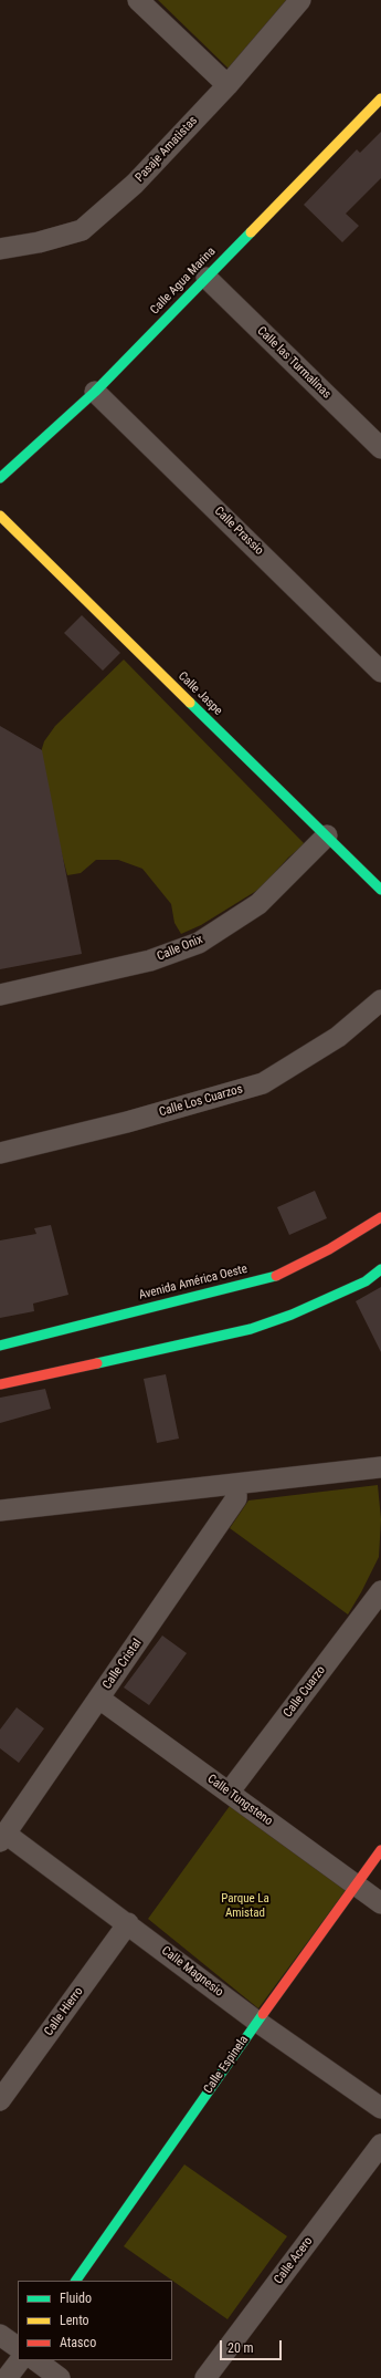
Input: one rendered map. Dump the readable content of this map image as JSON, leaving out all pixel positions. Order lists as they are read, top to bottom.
{
  "streets": {
    "street": [
      "Pasaje Amatistas",
      "Calle Agua Marina",
      "Calle las Turmalinas",
      "Calle Prassio",
      "Calle Jaspe",
      "Calle Onix",
      "Calle Los Cuarzos",
      "Avenida América Oeste",
      "Calle Cristal",
      "Calle Cuarzo",
      "Calle Tungsteno",
      "Calle Magnesio",
      "Calle Hierro",
      "Calle Espinela",
      "Calle Acero"
    ]
  },
  "crossings": [
    ["Calle Agua Marina", "Calle las Turmalinas"],
    ["Calle Agua Marina", "Calle Prassio"],
    ["Calle Jaspe", "Calle Onix"],
    ["Calle Cristal", "Calle Tungsteno"],
    ["Calle Cristal", "Calle Magnesio"],
    ["Calle Cuarzo", "Calle Tungsteno"],
    ["Calle Tungsteno", "Calle Espinela"],
    ["Calle Magnesio", "Calle Hierro"],
    ["Calle Magnesio", "Calle Espinela"]
  ],
  "parks": ["Parque La Amistad"],
  "legend": ["Fluido", "Lento", "Atasco"],
  "scale_bar": "20 m"
}
